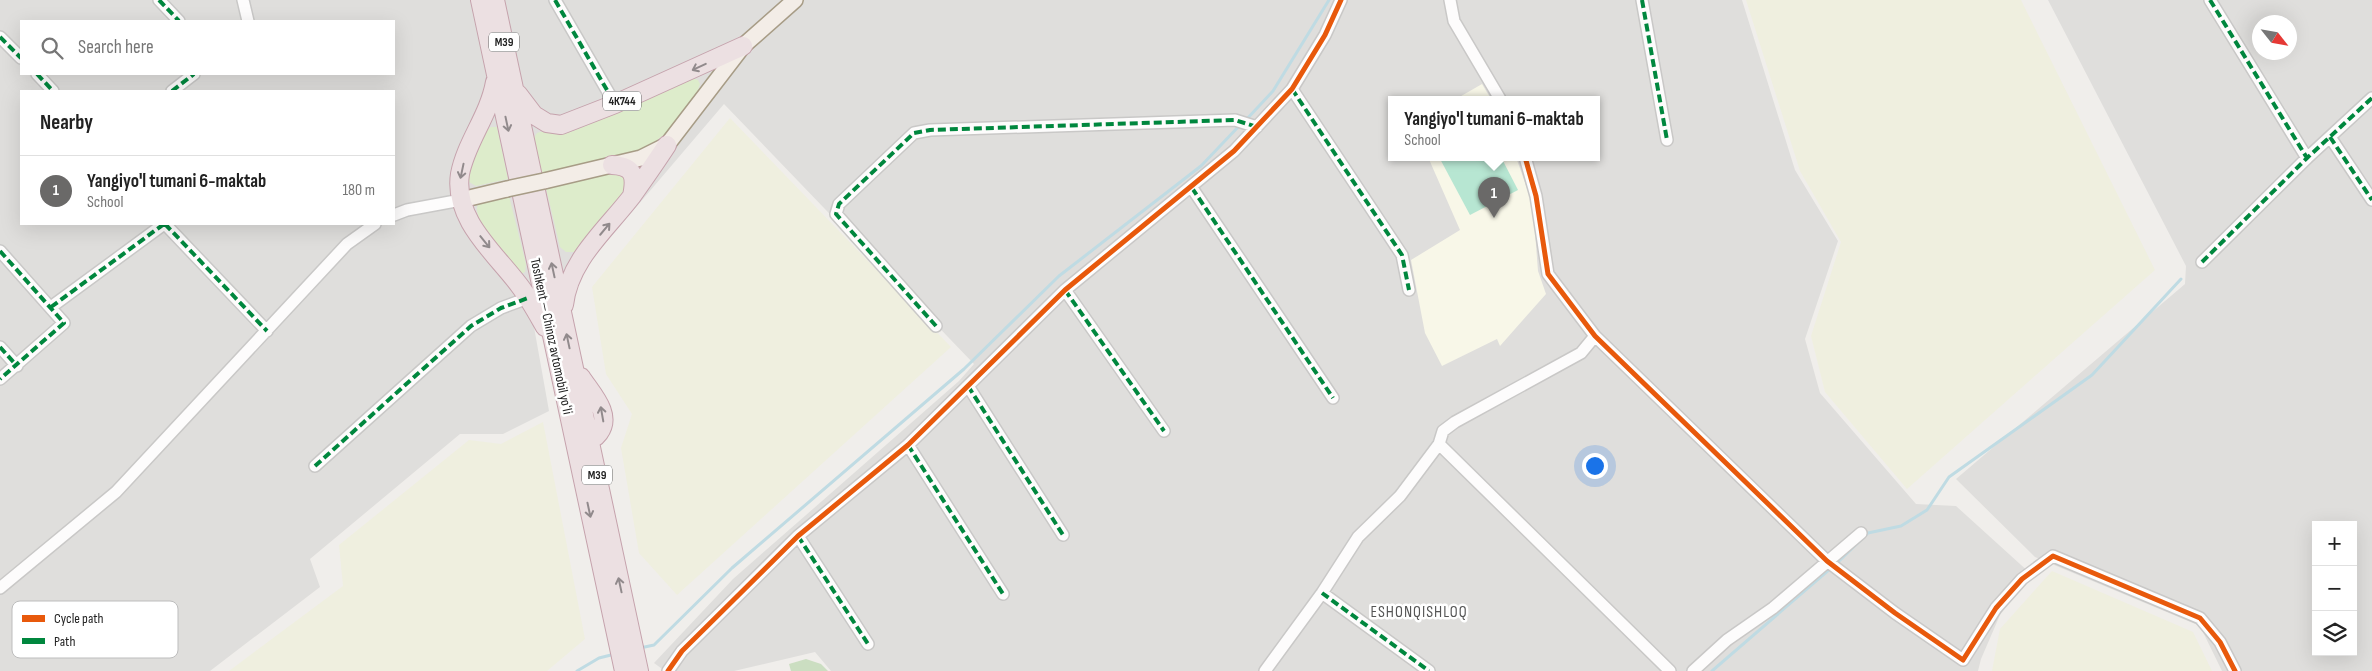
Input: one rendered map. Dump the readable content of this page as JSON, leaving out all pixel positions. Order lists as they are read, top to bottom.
{
  "streets": {
    "highway": ["M39", "4К744", "Toshkent — Chinoz avtomobil yoʻli"]
  },
  "crossings": [
    ["4К744", "Toshkent — Chinoz avtomobil yoʻli"]
  ],
  "districts": ["ESHONQISHLOQ"],
  "legend": ["Cycle path", "Path"],
  "north": "bottom right",
  "page": {
    "search": "Search here",
    "heading": "Nearby",
    "popup": ["Yangiyo'l tumani 6-maktab", "School"],
    "list": [
      {
        "mark": "1",
        "name": "Yangiyo'l tumani 6-maktab",
        "note": "School",
        "value": "180 m"
      }
    ],
    "pins": "1",
    "map_buttons": ["+", "−"]
  }
}
